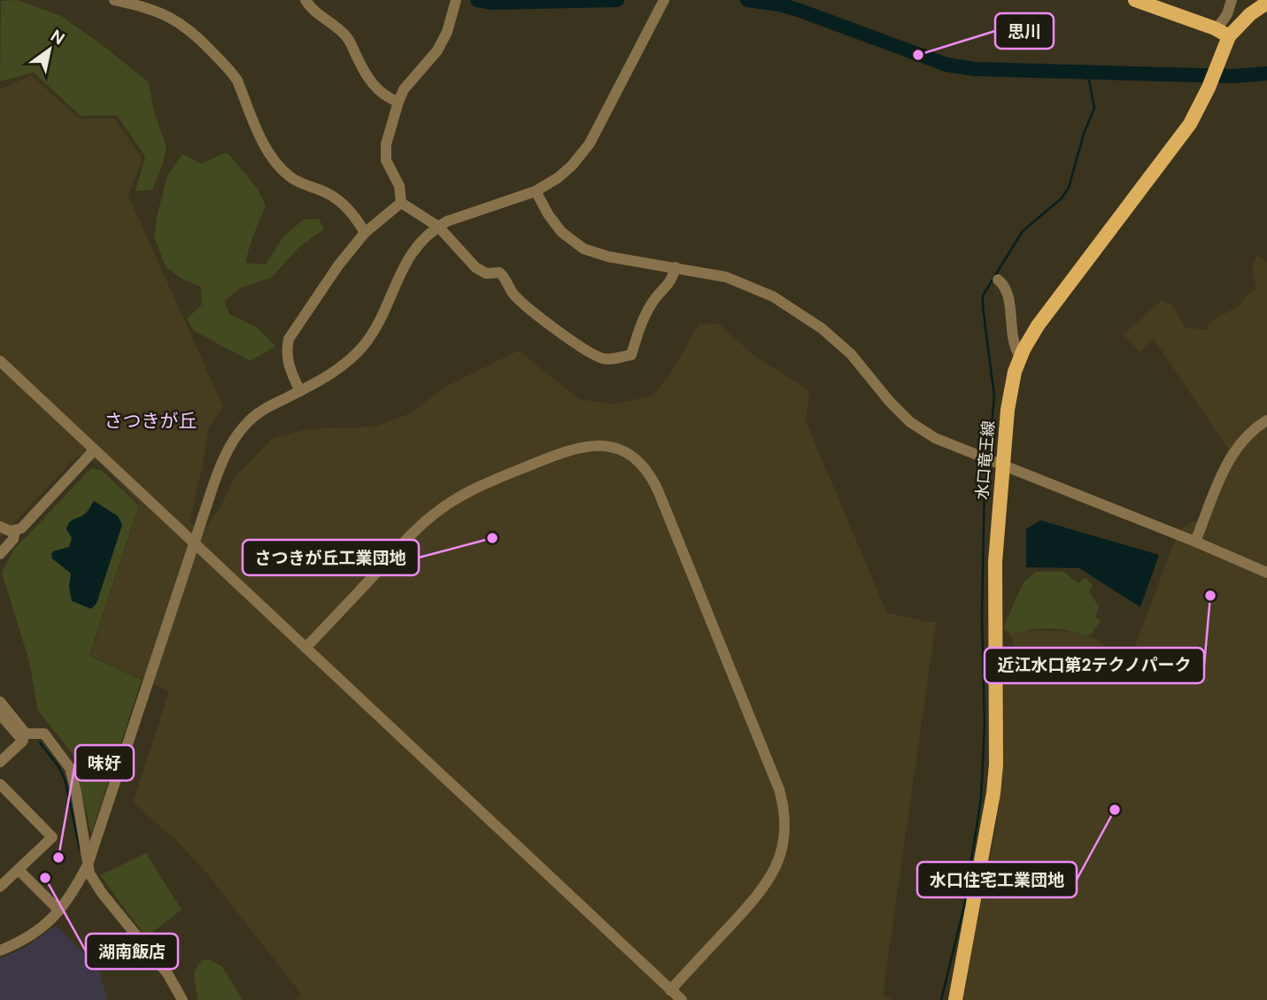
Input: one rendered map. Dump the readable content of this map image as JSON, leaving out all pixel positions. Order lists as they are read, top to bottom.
{
  "streets": {
    "main road": ["水口竜王線"]
  },
  "districts": ["さつきが丘"],
  "places": [
    "思川",
    "さつきが丘工業団地",
    "近江水口第2テクノパーク",
    "水口住宅工業団地",
    "味好",
    "湖南飯店"
  ],
  "north": "top right"
}
